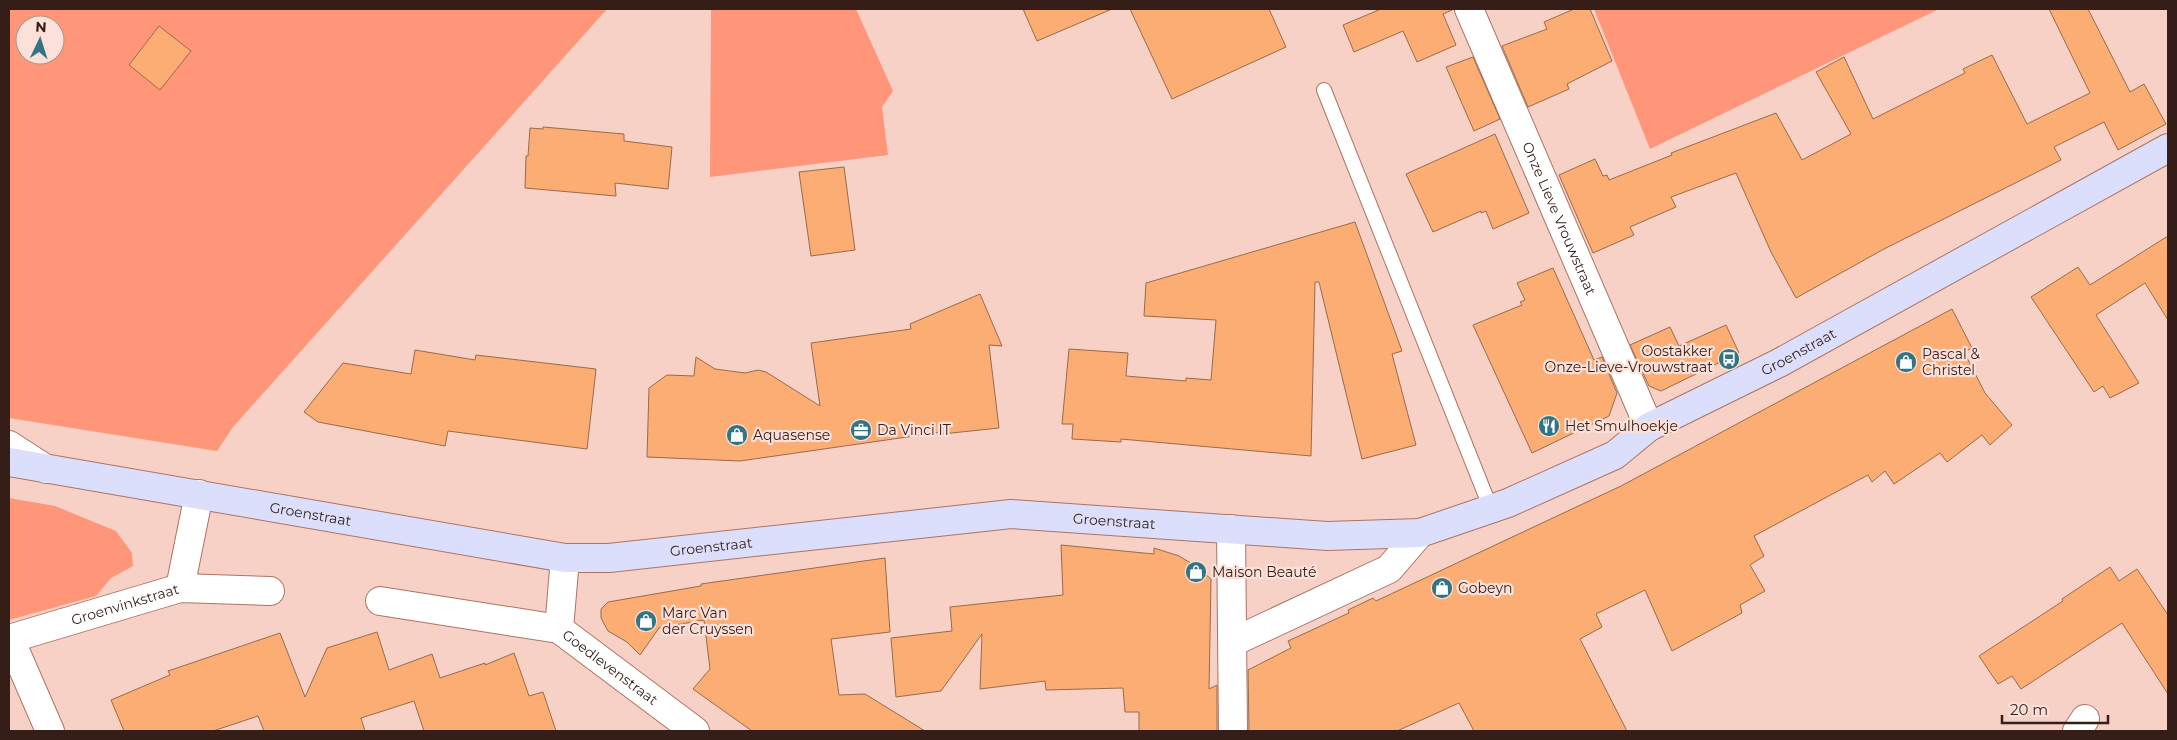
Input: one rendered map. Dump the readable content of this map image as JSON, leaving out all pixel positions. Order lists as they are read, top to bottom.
{
  "streets": {
    "street": [
      "Onze Lieve Vrouwstraat",
      "Groenstraat",
      "Groenvinkstraat",
      "Goedlevenstraat"
    ]
  },
  "crossings": [
    ["Onze Lieve Vrouwstraat", "Groenstraat"],
    ["Groenstraat", "Groenvinkstraat"],
    ["Groenstraat", "Goedlevenstraat"]
  ],
  "places": {
    "bus stop": ["Oostakker Onze-Lieve-Vrouwstraat"],
    "shop": [
      "Pascal & Christel",
      "Aquasense",
      "Maison Beauté",
      "Gobeyn",
      "Marc Van der Cruyssen"
    ],
    "restaurant": ["Het Smulhoekje"],
    "office": ["Da Vinci IT"]
  },
  "scale_bar": "20 m",
  "north": "top"
}
